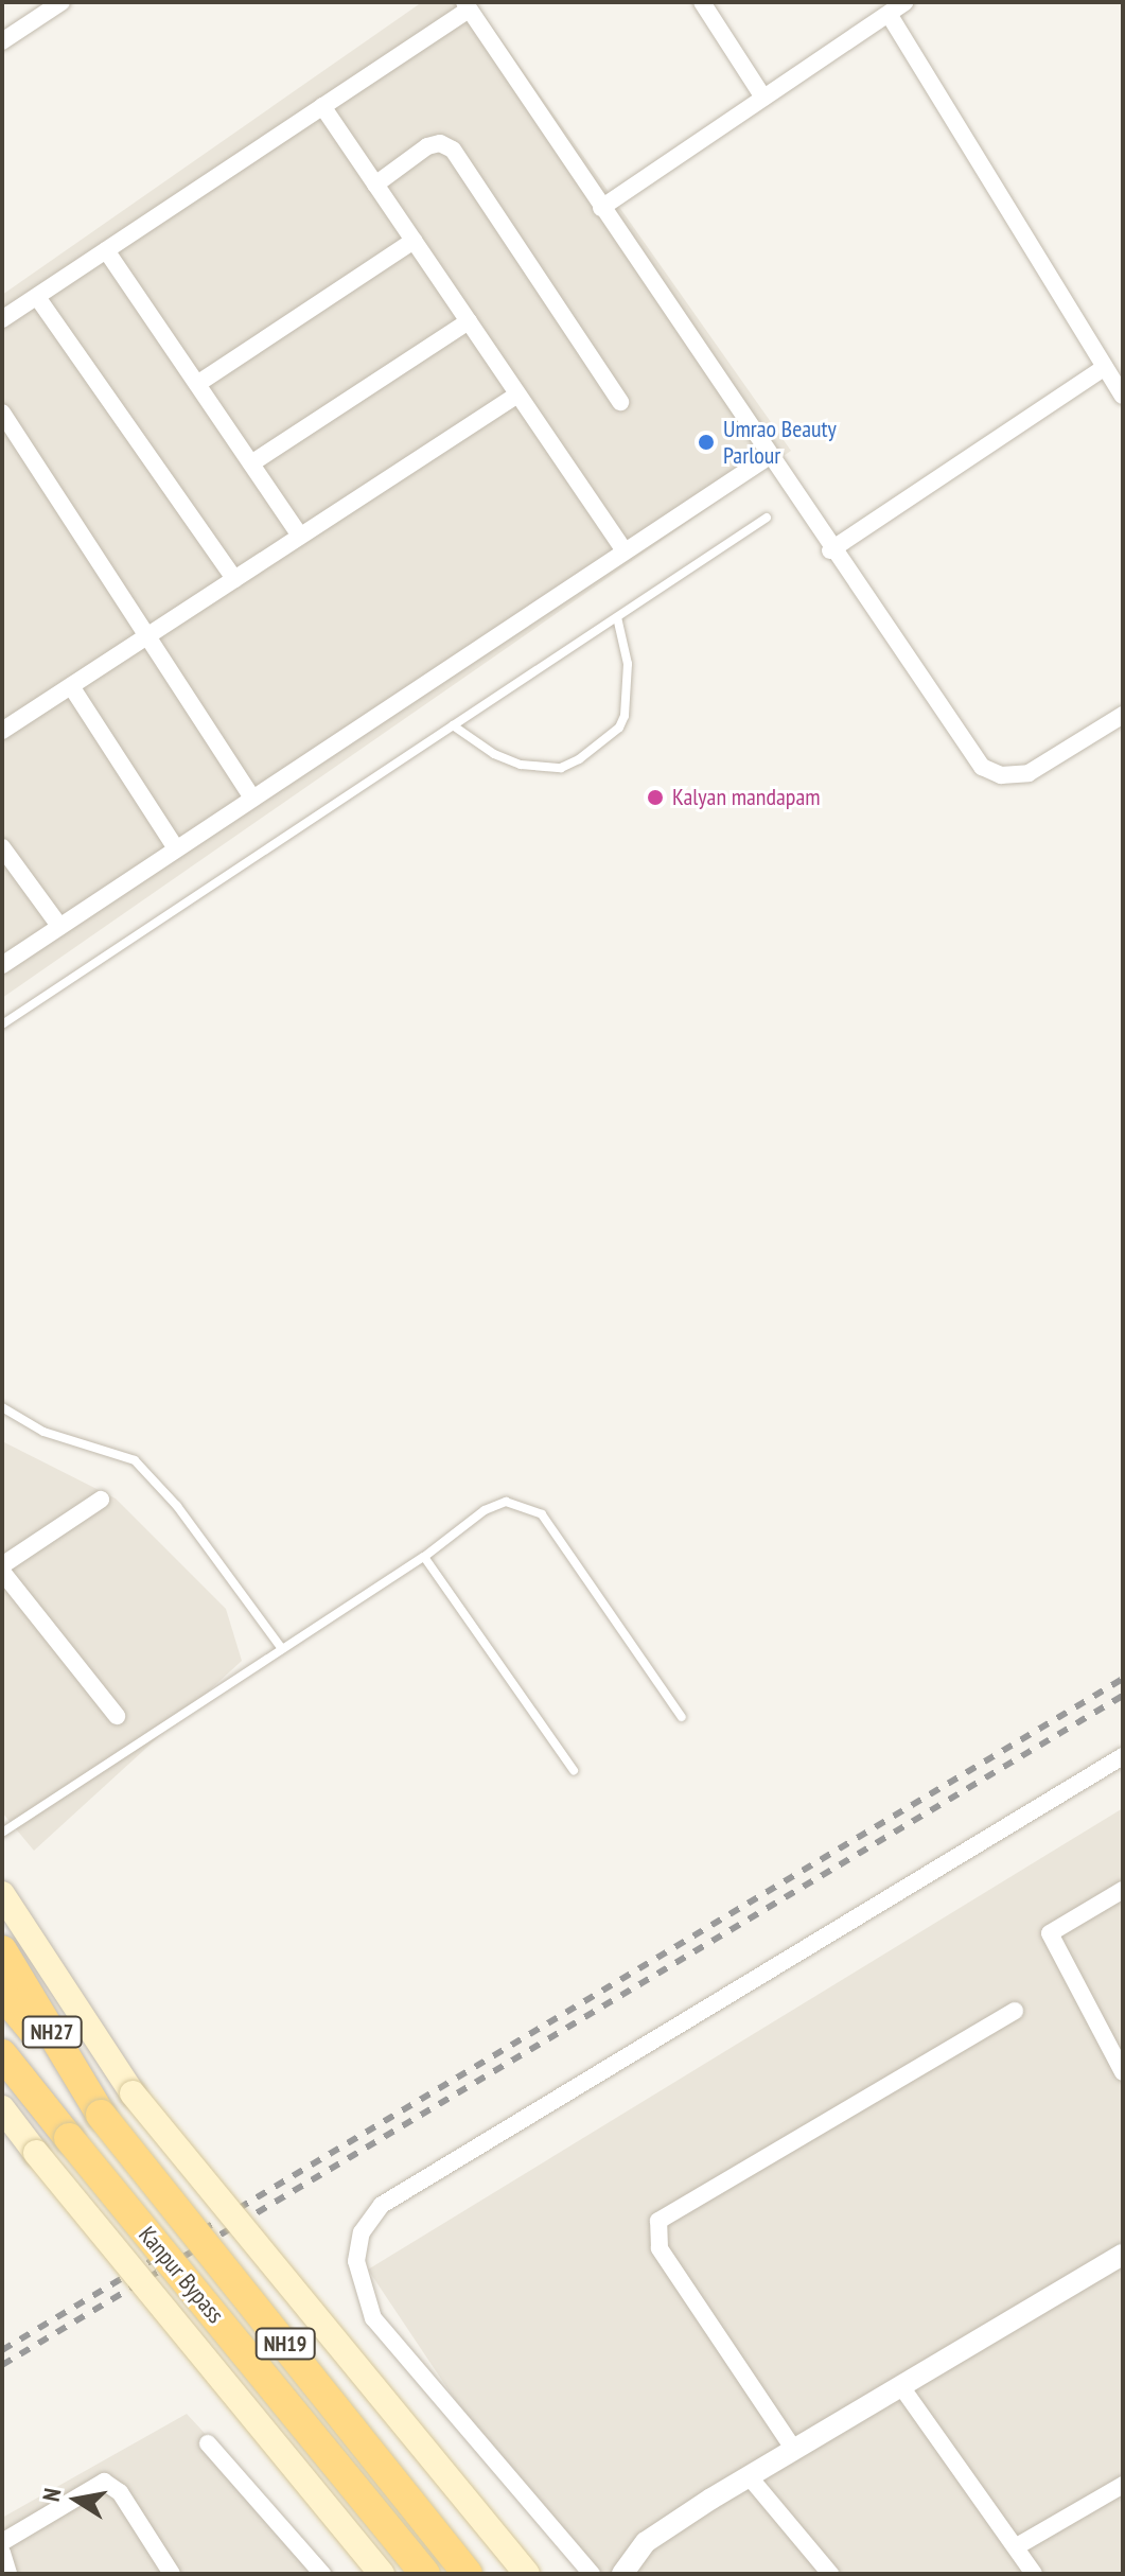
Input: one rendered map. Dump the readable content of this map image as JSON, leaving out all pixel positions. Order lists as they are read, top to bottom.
{
  "streets": {
    "highway": ["NH27", "Kanpur Bypass", "NH19"]
  },
  "crossings": [
    ["NH27", "Kanpur Bypass"],
    ["NH27", "NH19"],
    ["Kanpur Bypass", "NH19"]
  ],
  "places": ["Umrao Beauty Parlour", "Kalyan mandapam"],
  "north": "left"
}
